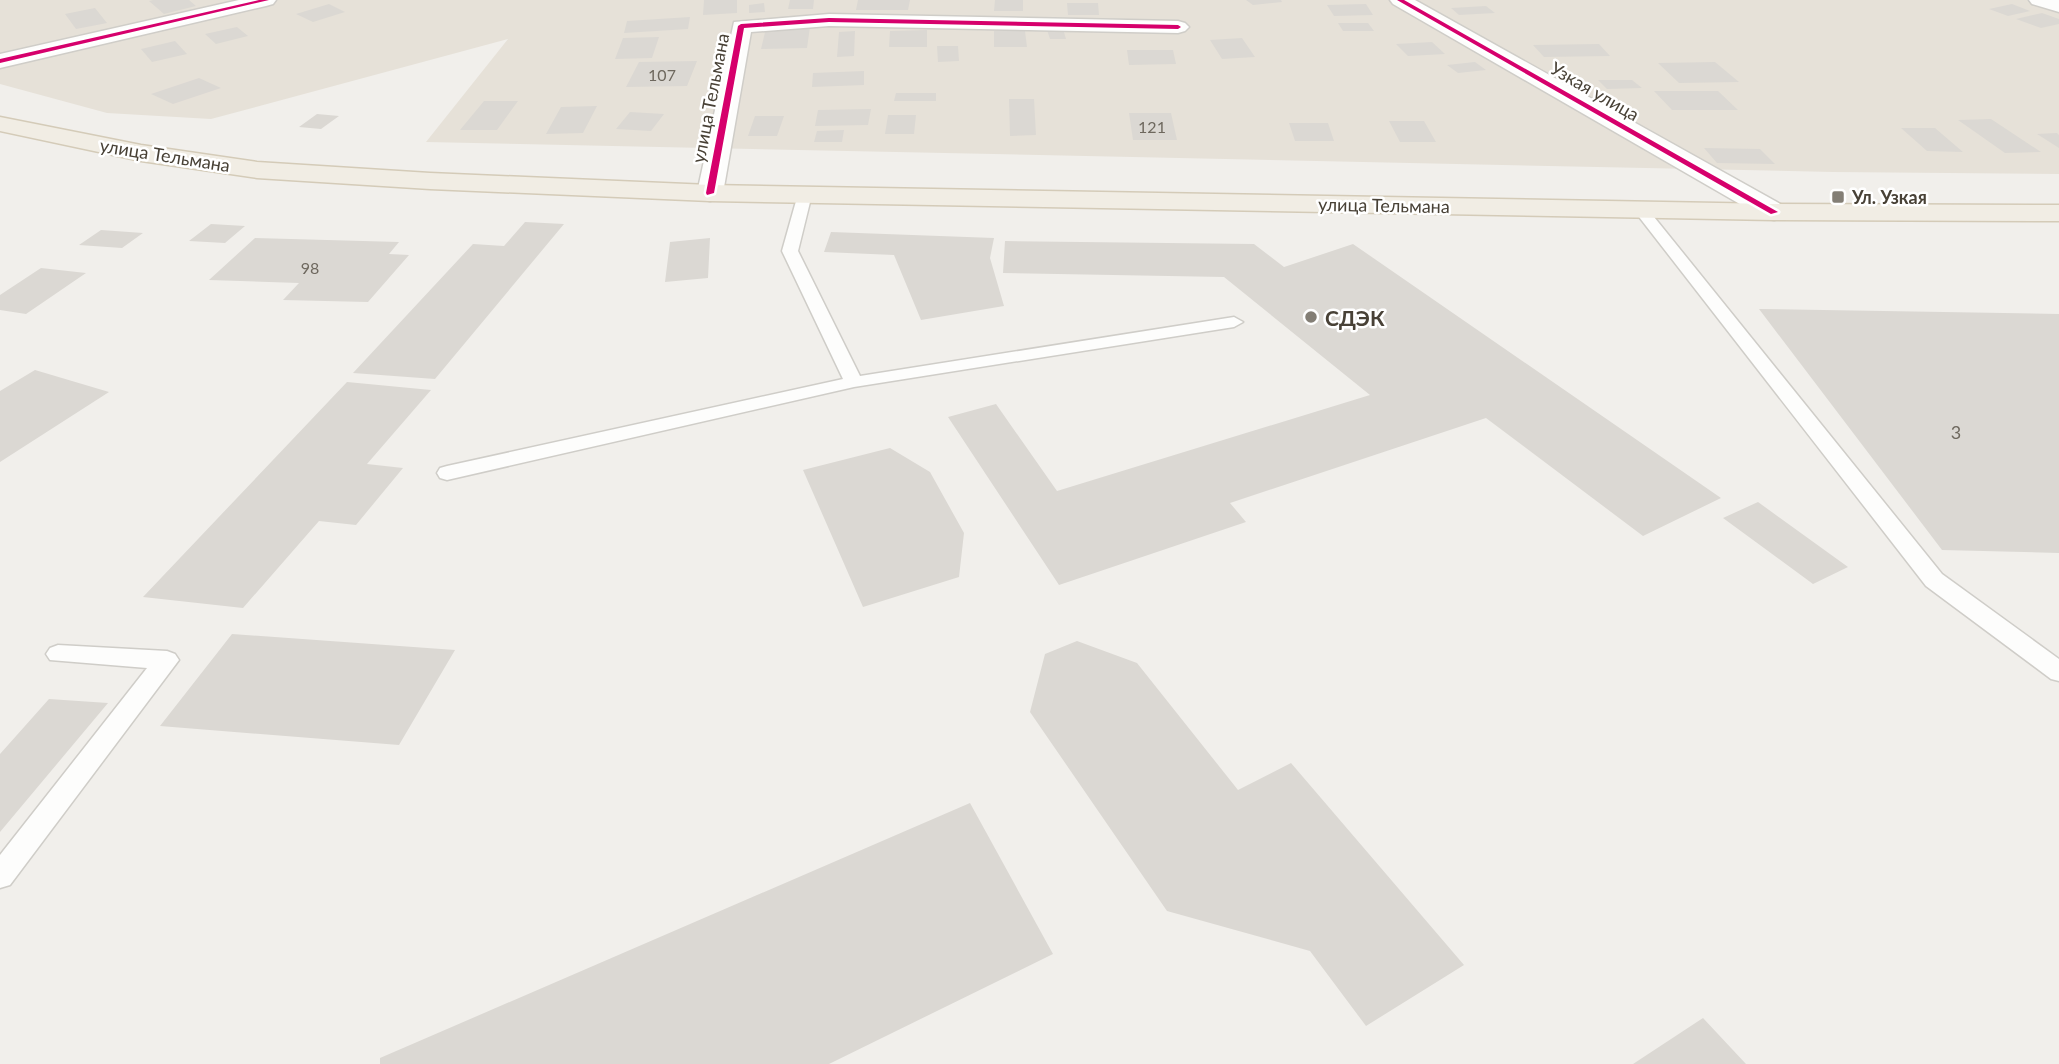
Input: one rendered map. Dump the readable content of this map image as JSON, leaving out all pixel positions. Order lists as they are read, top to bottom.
{
  "streets": {
    "main road": ["улица Тельмана"],
    "street": ["Узкая улица"]
  },
  "crossings": [
    ["Узкая улица", "улица Тельмана"]
  ],
  "places": {
    "transit": ["Ул. Узкая"],
    "other": ["СДЭК"]
  },
  "house_numbers": [
    "107",
    "121",
    "98",
    "3"
  ]
}
